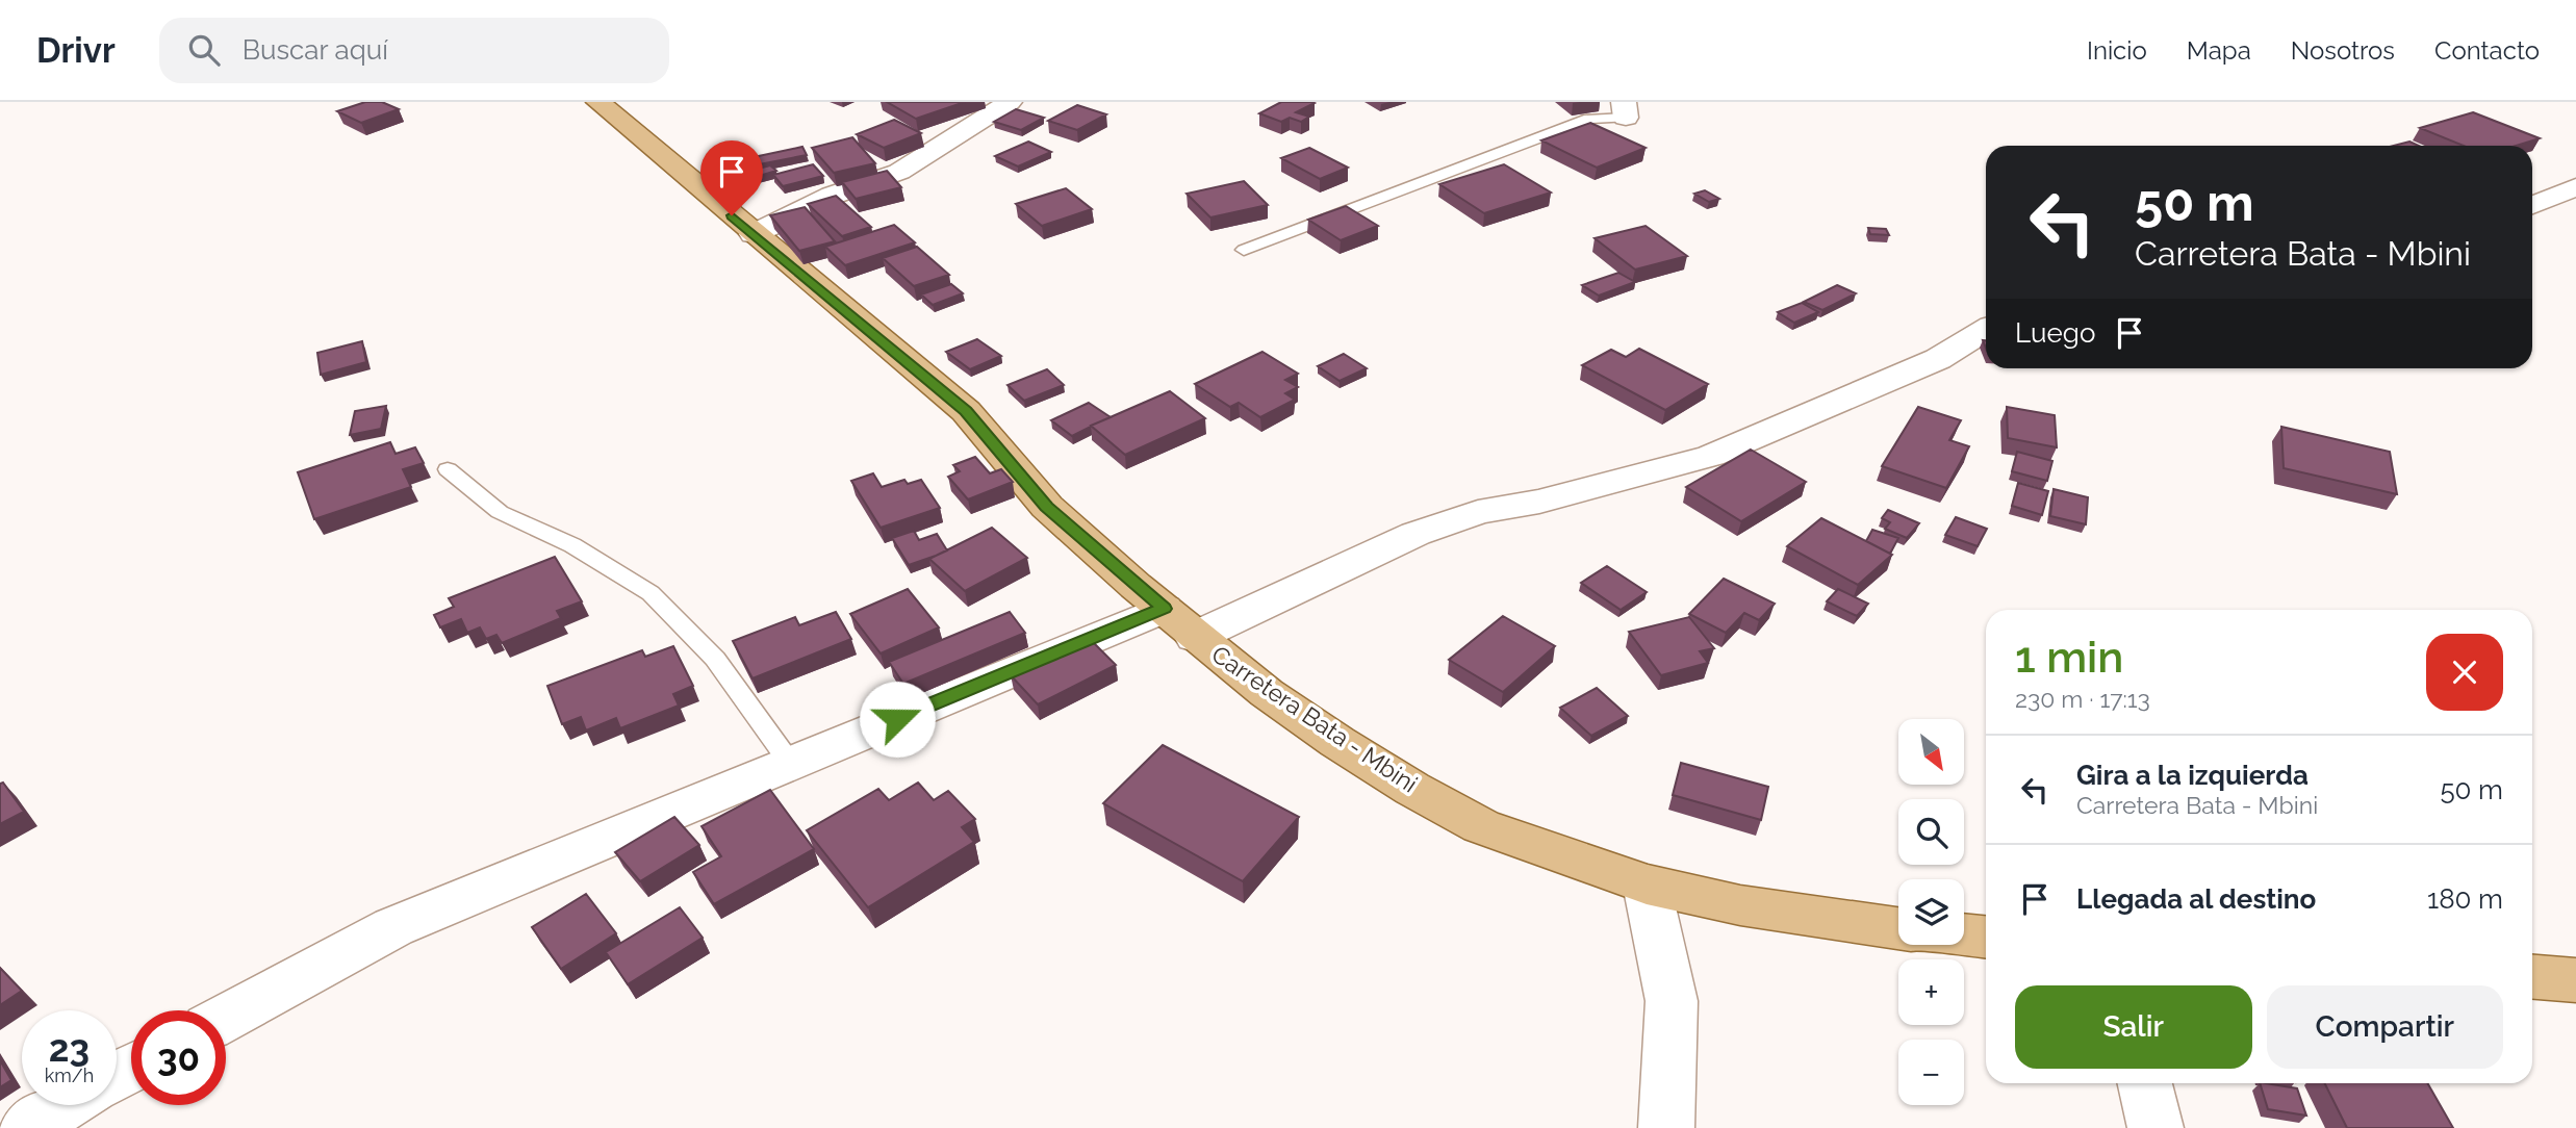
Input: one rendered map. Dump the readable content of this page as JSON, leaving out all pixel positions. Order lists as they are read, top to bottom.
{
  "streets": {
    "main road": ["Carretera Bata - Mbini"]
  },
  "north": "bottom right",
  "page": {
    "header": "Drivr",
    "search": "Buscar aquí",
    "nav": [
      "Inicio",
      "Mapa",
      "Nosotros",
      "Contacto"
    ],
    "turn": ["50 m", "Carretera Bata - Mbini"],
    "then": "Luego",
    "heading": ["1 min", "230 m · 17:13"],
    "map_buttons": ["+", "−"],
    "list": [
      {
        "name": "Gira a la izquierda",
        "note": "Carretera Bata - Mbini",
        "value": "50 m"
      },
      {
        "name": "Llegada al destino",
        "value": "180 m"
      }
    ],
    "buttons": ["Salir", "Compartir"],
    "speed": "23 km/h",
    "limit": "30"
  }
}
